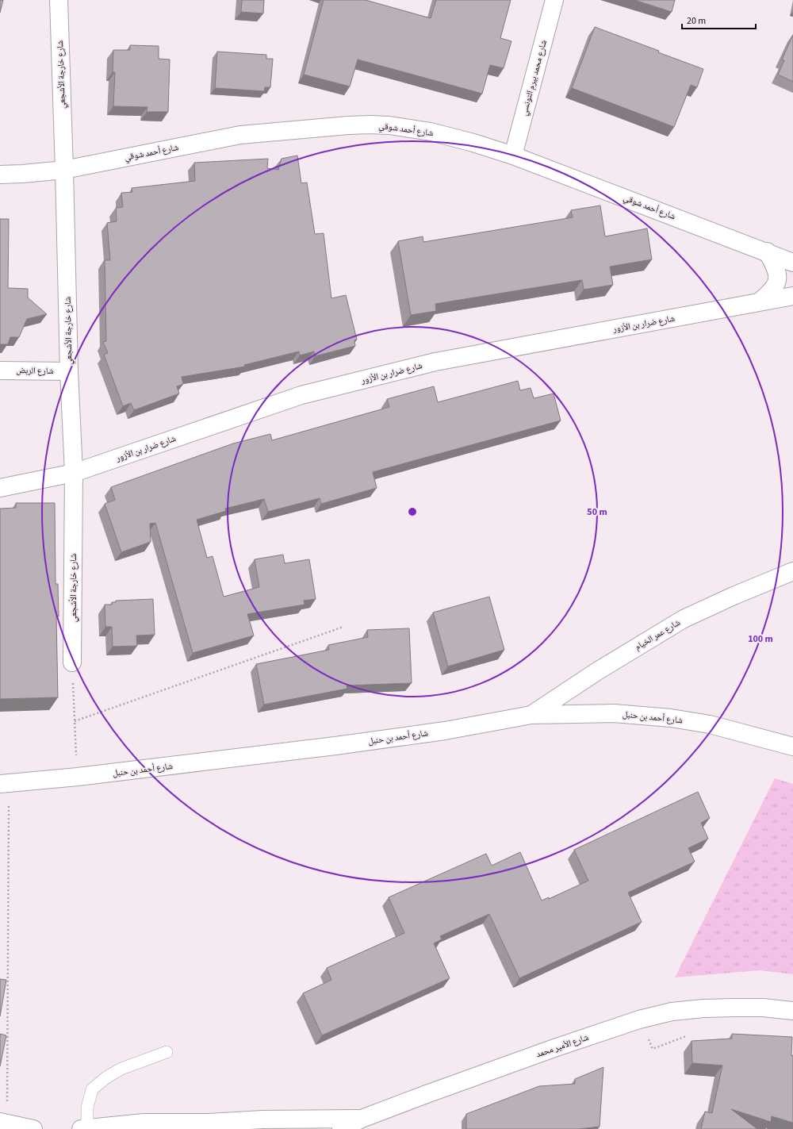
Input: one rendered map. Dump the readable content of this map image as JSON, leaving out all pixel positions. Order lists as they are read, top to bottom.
{
  "streets": {
    "street": [
      "شارع خارجة الأشجعي",
      "شارع محمد بيرم التونسي",
      "شارع أحمد شوقي",
      "شارع ضرار بن الأزور",
      "شارع الربض",
      "شارع عمر الخيام",
      "شارع أحمد بن حنبل",
      "شارع الأمير محمد"
    ]
  },
  "crossings": [
    ["شارع خارجة الأشجعي", "شارع أحمد شوقي"],
    ["شارع خارجة الأشجعي", "شارع ضرار بن الأزور"],
    ["شارع خارجة الأشجعي", "شارع الربض"],
    ["شارع محمد بيرم التونسي", "شارع أحمد شوقي"],
    ["شارع عمر الخيام", "شارع أحمد بن حنبل"]
  ],
  "scale_bar": "20 m",
  "rings": ["50 m", "100 m"]
}
